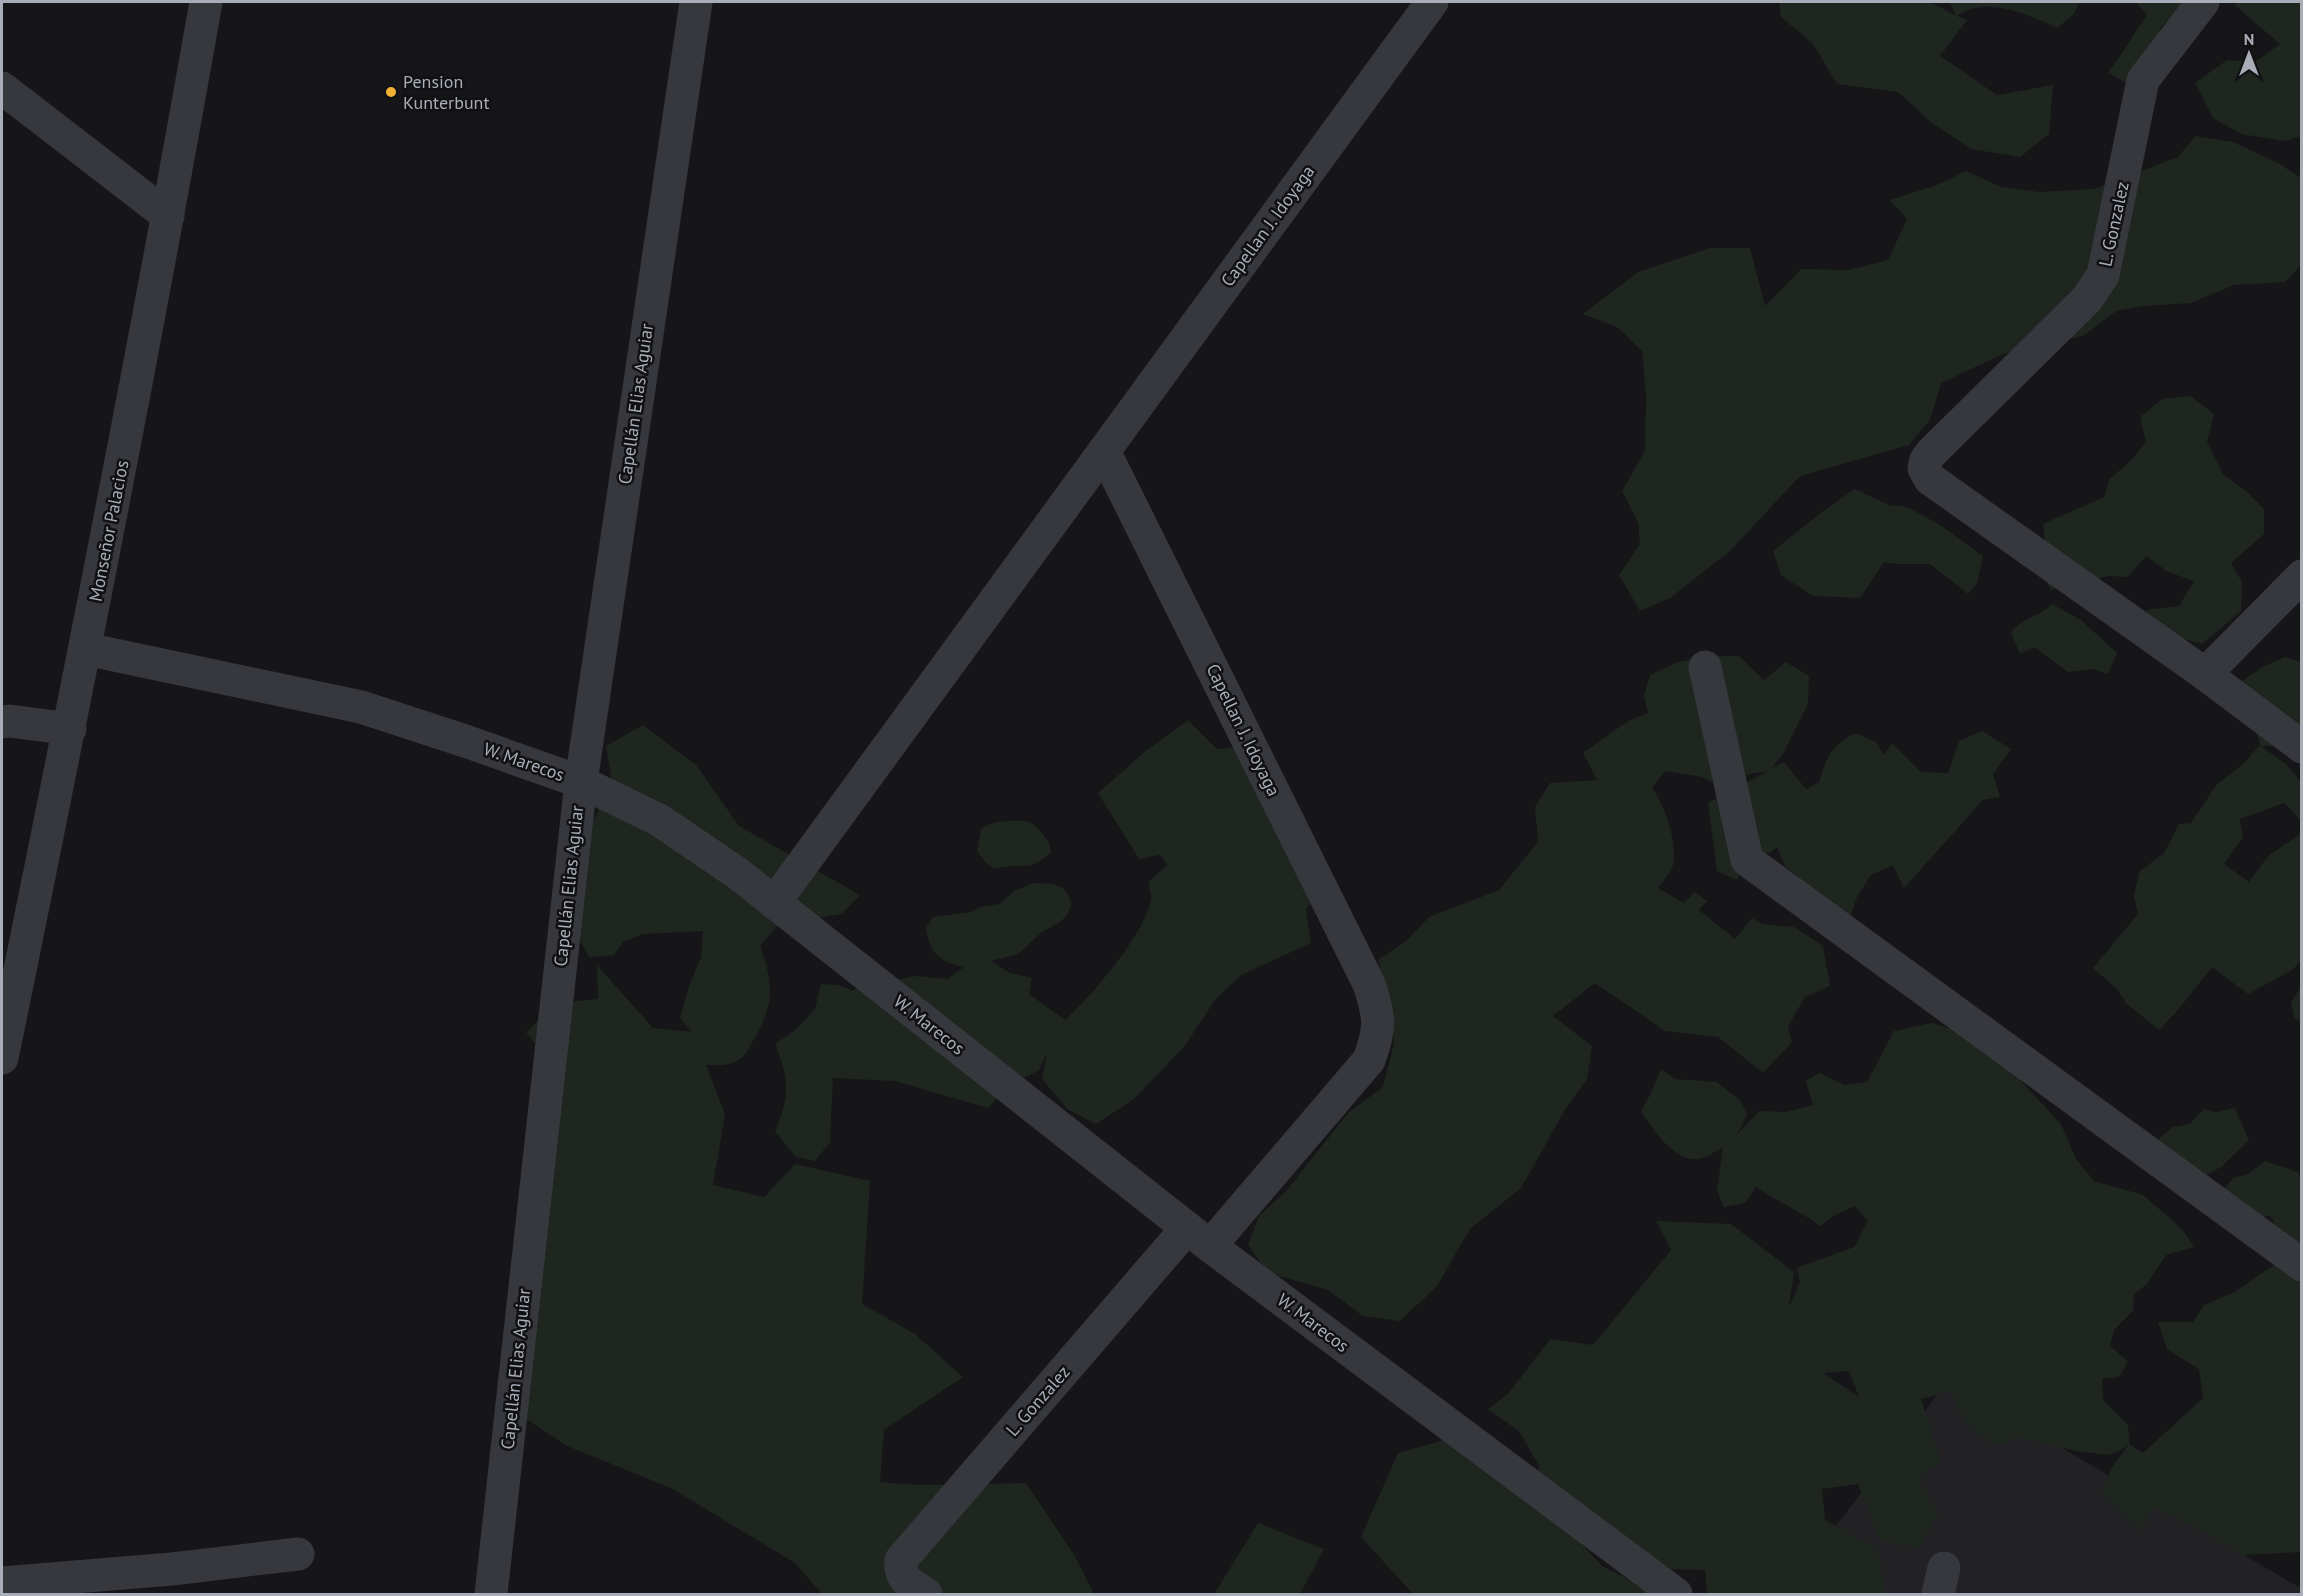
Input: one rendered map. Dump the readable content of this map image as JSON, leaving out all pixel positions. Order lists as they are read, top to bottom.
{
  "streets": {
    "street": [
      "L. Gonzalez",
      "Capellan J. Idoyaga",
      "Capellán Elias Aguiar",
      "Monseñor Palacios",
      "W. Marecos"
    ]
  },
  "crossings": [
    ["L. Gonzalez", "Capellan J. Idoyaga"],
    ["L. Gonzalez", "W. Marecos"],
    ["Capellan J. Idoyaga", "W. Marecos"],
    ["Capellán Elias Aguiar", "W. Marecos"],
    ["Monseñor Palacios", "W. Marecos"]
  ],
  "places": ["Pension Kunterbunt"],
  "north": "top"
}
